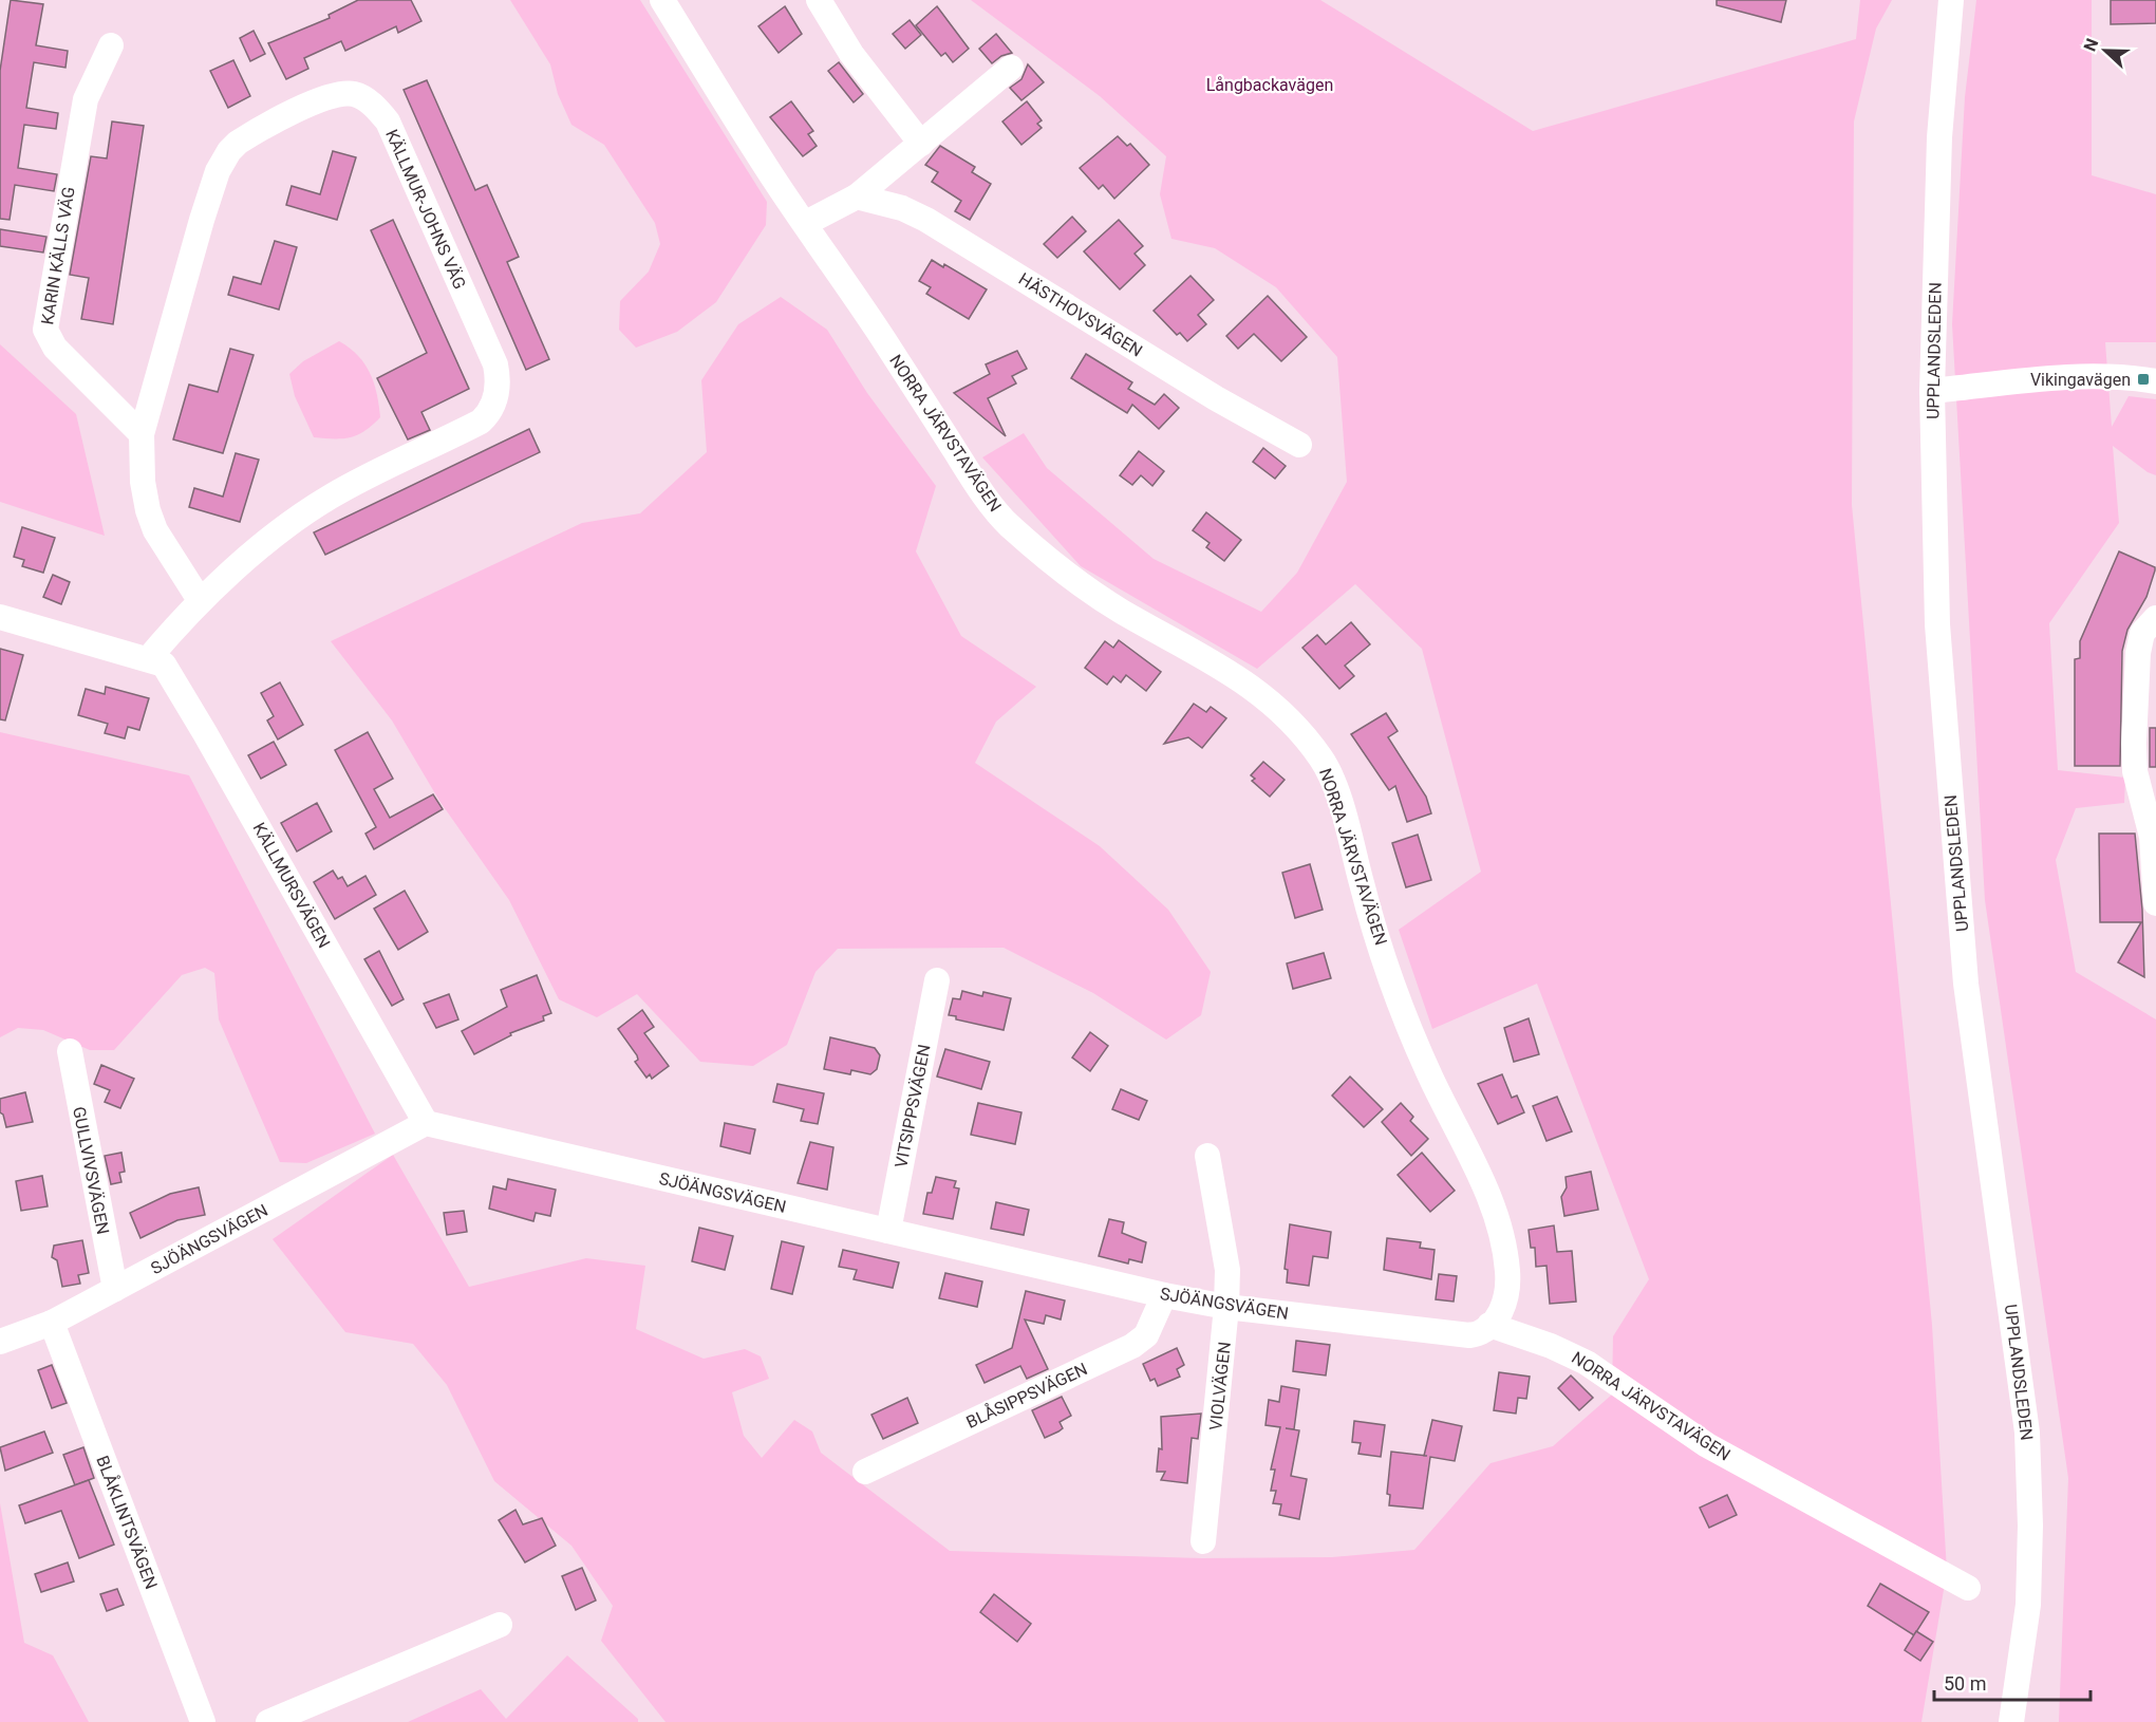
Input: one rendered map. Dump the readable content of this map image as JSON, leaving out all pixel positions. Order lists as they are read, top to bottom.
{
  "streets": {
    "street": [
      "KÄLLMUR-JOHNS VÄG",
      "KARIN KÄLLS VÄG",
      "HÄSTHOVSVÄGEN",
      "UPPLANDSLEDEN",
      "NORRA JÄRVSTAVÄGEN",
      "KÄLLMURSVÄGEN",
      "VITSIPPSVÄGEN",
      "GULLVIVSVÄGEN",
      "SJÖÄNGSVÄGEN",
      "VIOLVÄGEN",
      "BLÅSIPPSVÄGEN",
      "BLÅKLINTSVÄGEN"
    ]
  },
  "crossings": [
    ["KÄLLMUR-JOHNS VÄG", "KARIN KÄLLS VÄG"],
    ["KÄLLMUR-JOHNS VÄG", "KÄLLMURSVÄGEN"],
    ["NORRA JÄRVSTAVÄGEN", "SJÖÄNGSVÄGEN"],
    ["KÄLLMURSVÄGEN", "SJÖÄNGSVÄGEN"],
    ["VITSIPPSVÄGEN", "SJÖÄNGSVÄGEN"],
    ["GULLVIVSVÄGEN", "SJÖÄNGSVÄGEN"],
    ["SJÖÄNGSVÄGEN", "VIOLVÄGEN"],
    ["SJÖÄNGSVÄGEN", "BLÅSIPPSVÄGEN"],
    ["SJÖÄNGSVÄGEN", "BLÅKLINTSVÄGEN"]
  ],
  "parks": ["Långbackavägen"],
  "places": {
    "transit": ["Vikingavägen"]
  },
  "scale_bar": "50 m",
  "north": "left"
}
